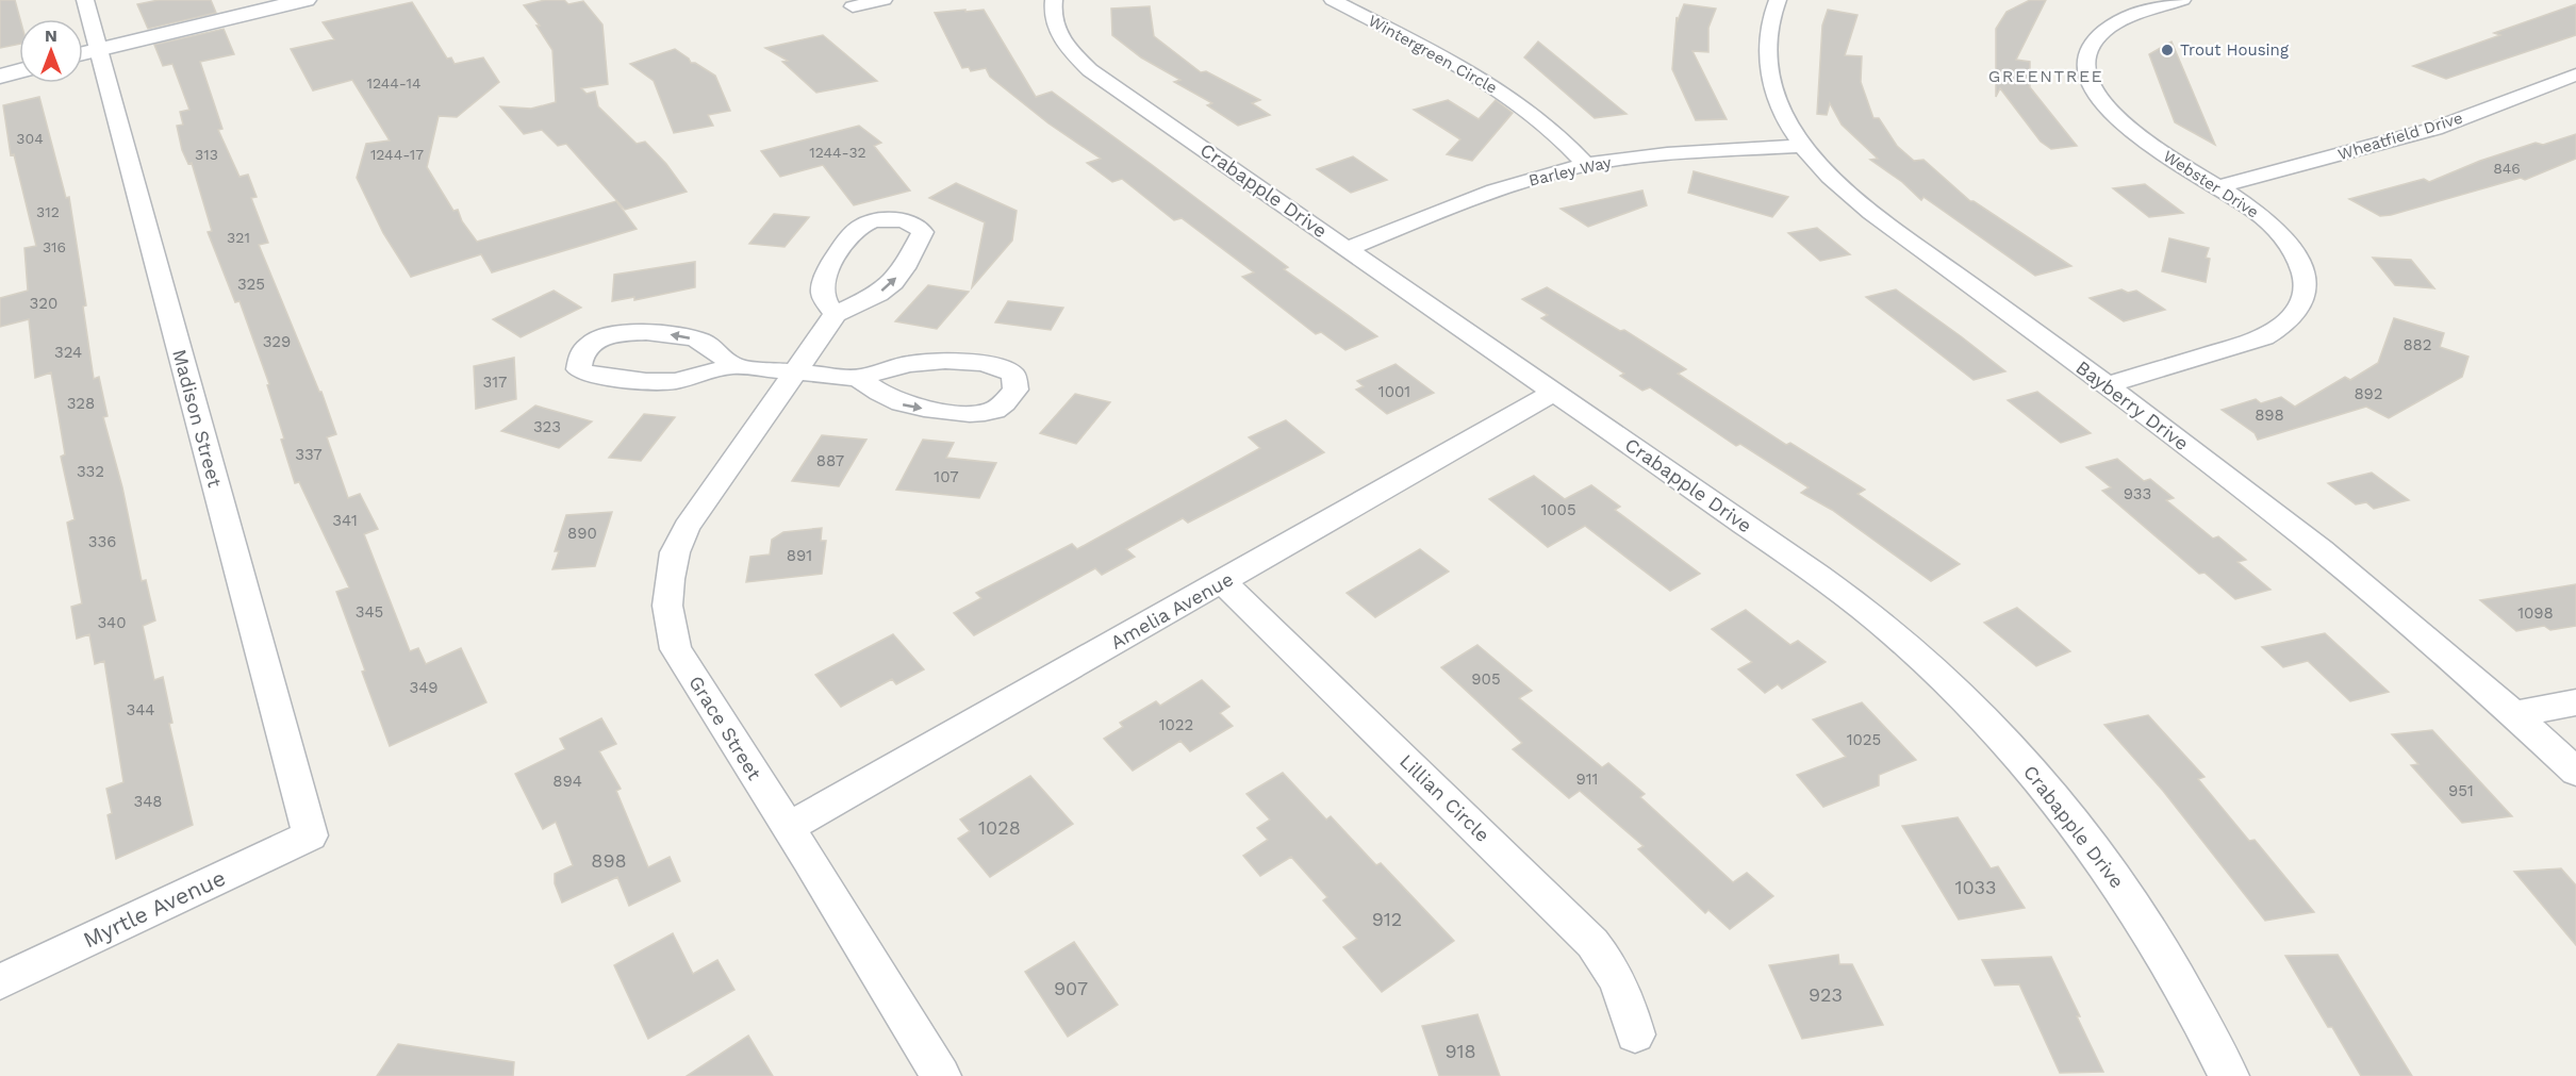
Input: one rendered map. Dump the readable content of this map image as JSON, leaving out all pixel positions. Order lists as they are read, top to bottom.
{
  "streets": {
    "street": [
      "Wintergreen Circle",
      "Wheatfield Drive",
      "Barley Way",
      "Webster Drive",
      "Crabapple Drive",
      "Bayberry Drive",
      "Madison Street",
      "Amelia Avenue",
      "Grace Street",
      "Lillian Circle",
      "Myrtle Avenue"
    ]
  },
  "crossings": [
    ["Wintergreen Circle", "Barley Way"],
    ["Wheatfield Drive", "Webster Drive"],
    ["Barley Way", "Crabapple Drive"],
    ["Barley Way", "Bayberry Drive"],
    ["Webster Drive", "Bayberry Drive"],
    ["Crabapple Drive", "Amelia Avenue"],
    ["Madison Street", "Myrtle Avenue"],
    ["Amelia Avenue", "Grace Street"],
    ["Amelia Avenue", "Lillian Circle"]
  ],
  "districts": ["GREENTREE"],
  "places": ["Trout Housing"],
  "house_numbers": [
    "1244-14",
    "304",
    "1244-32",
    "313",
    "1244-17",
    "846",
    "312",
    "321",
    "316",
    "325",
    "320",
    "329",
    "882",
    "324",
    "317",
    "1001",
    "892",
    "328",
    "898",
    "323",
    "337",
    "887",
    "332",
    "107",
    "933",
    "1005",
    "341",
    "890",
    "336",
    "891",
    "345",
    "1098",
    "340",
    "905",
    "349",
    "344",
    "1022",
    "1025",
    "911",
    "894",
    "951",
    "348",
    "1028",
    "898",
    "1033",
    "912",
    "907",
    "923",
    "918"
  ],
  "north": "top"
}
